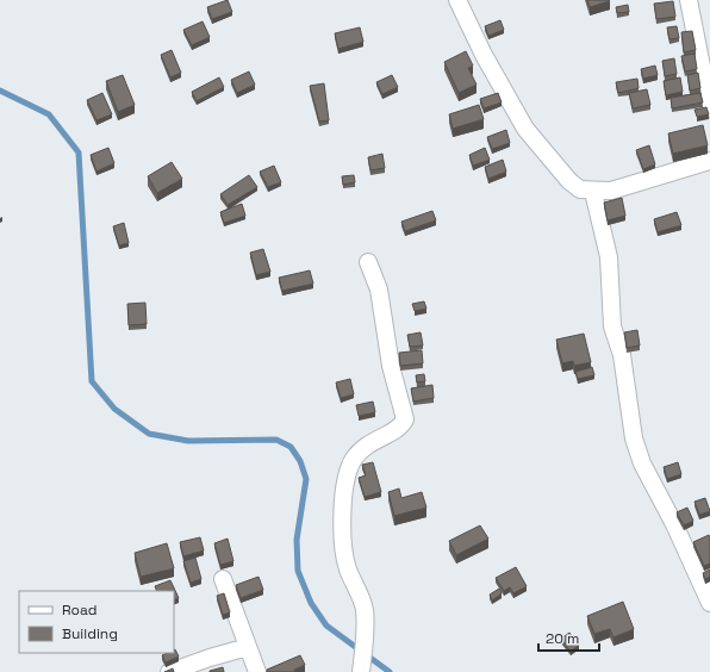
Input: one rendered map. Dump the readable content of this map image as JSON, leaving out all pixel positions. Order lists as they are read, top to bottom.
{
  "legend": ["Road", "Building"],
  "scale_bar": "20 m"
}
